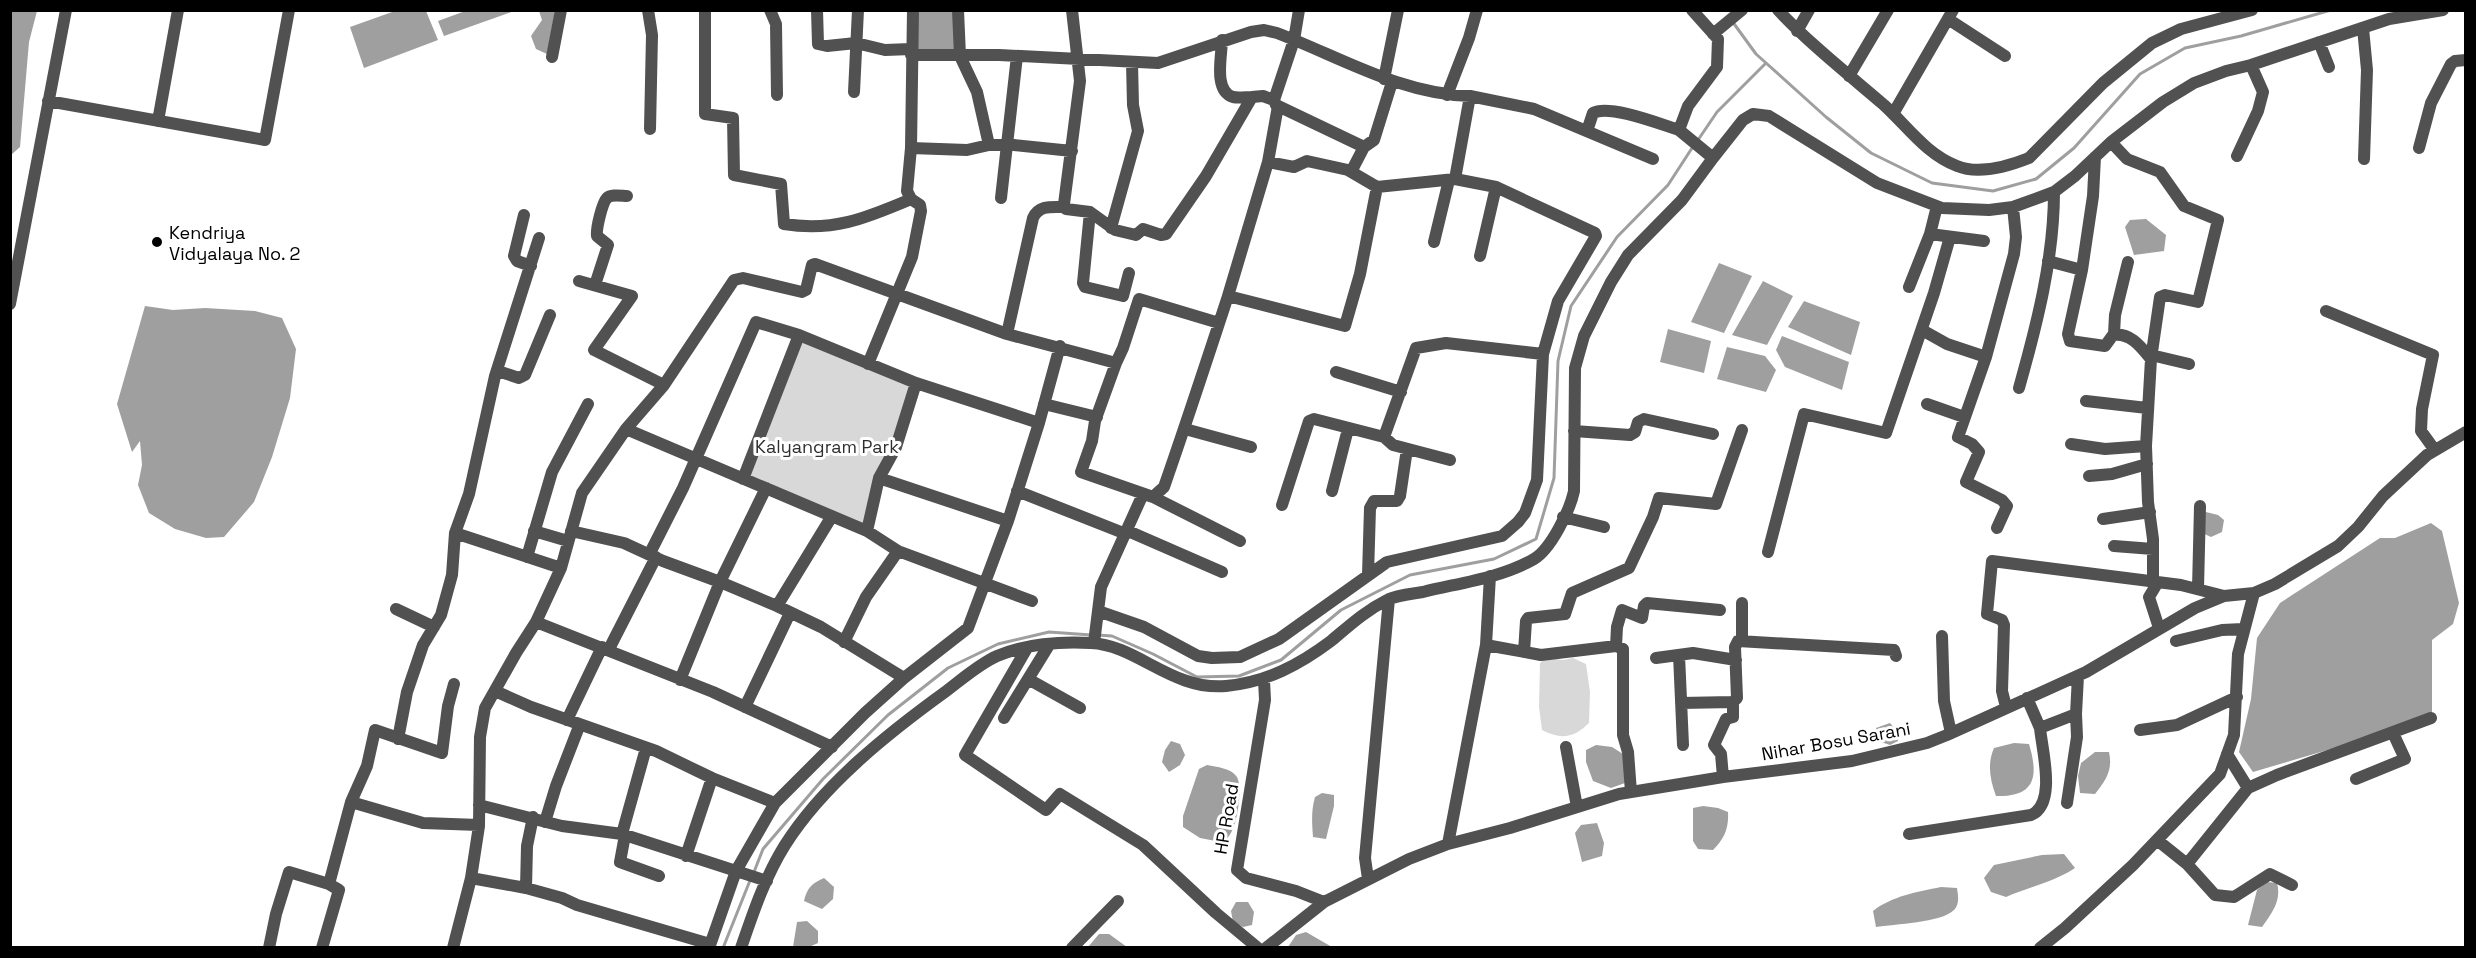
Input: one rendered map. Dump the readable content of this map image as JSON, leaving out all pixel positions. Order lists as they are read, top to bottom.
{
  "streets": {
    "street": ["Nihar Bosu Sarani", "HP Road"]
  },
  "crossings": [
    ["Nihar Bosu Sarani", "HP Road"]
  ],
  "parks": ["Kalyangram Park"],
  "places": ["Kendriya Vidyalaya No. 2"]
}
